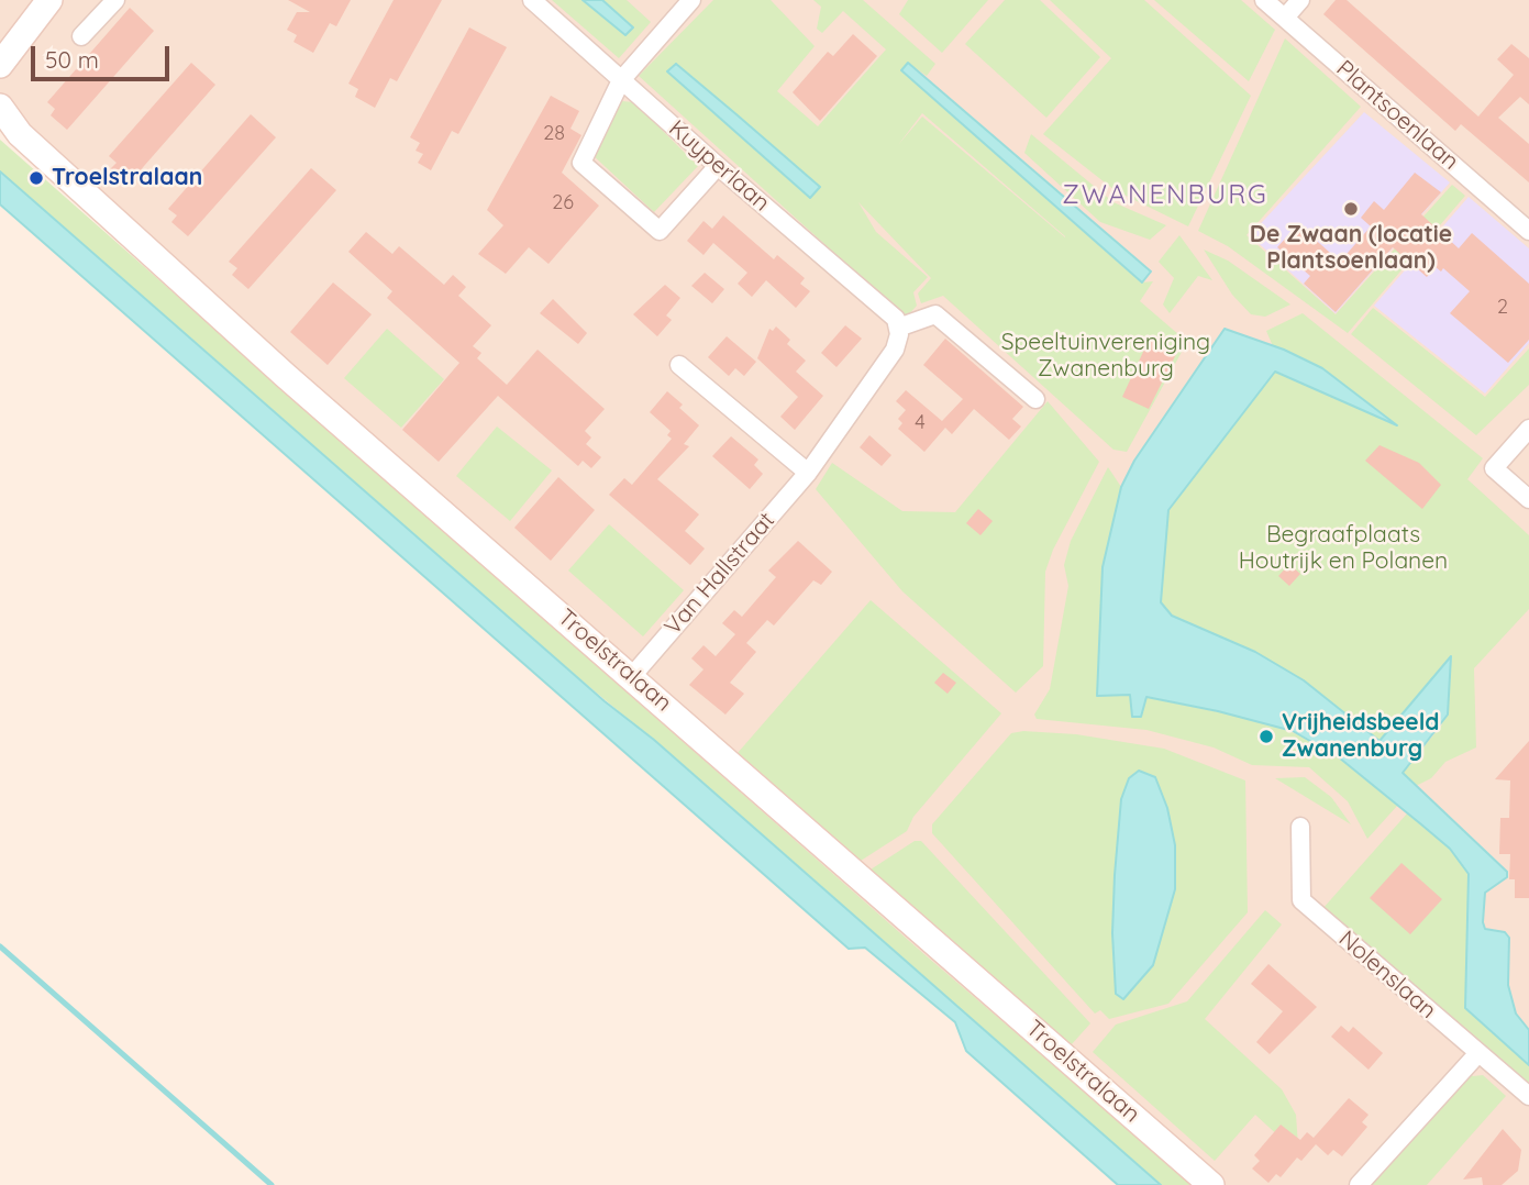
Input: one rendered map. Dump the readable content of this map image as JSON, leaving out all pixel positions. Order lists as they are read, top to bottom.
{
  "streets": {
    "street": [
      "Plantsoenlaan",
      "Kuyperlaan",
      "Van Hallstraat",
      "Troelstralaan",
      "Nolenslaan"
    ]
  },
  "crossings": [
    ["Kuyperlaan", "Van Hallstraat"],
    ["Van Hallstraat", "Troelstralaan"]
  ],
  "districts": ["ZWANENBURG"],
  "parks": ["Speeltuinvereniging Zwanenburg", "Begraafplaats Houtrijk en Polanen"],
  "places": ["Troelstralaan", "De Zwaan (locatie Plantsoenlaan)", "Vrijheidsbeeld Zwanenburg"],
  "house_numbers": [
    "28",
    "26",
    "2",
    "4"
  ],
  "scale_bar": "50 m"
}
